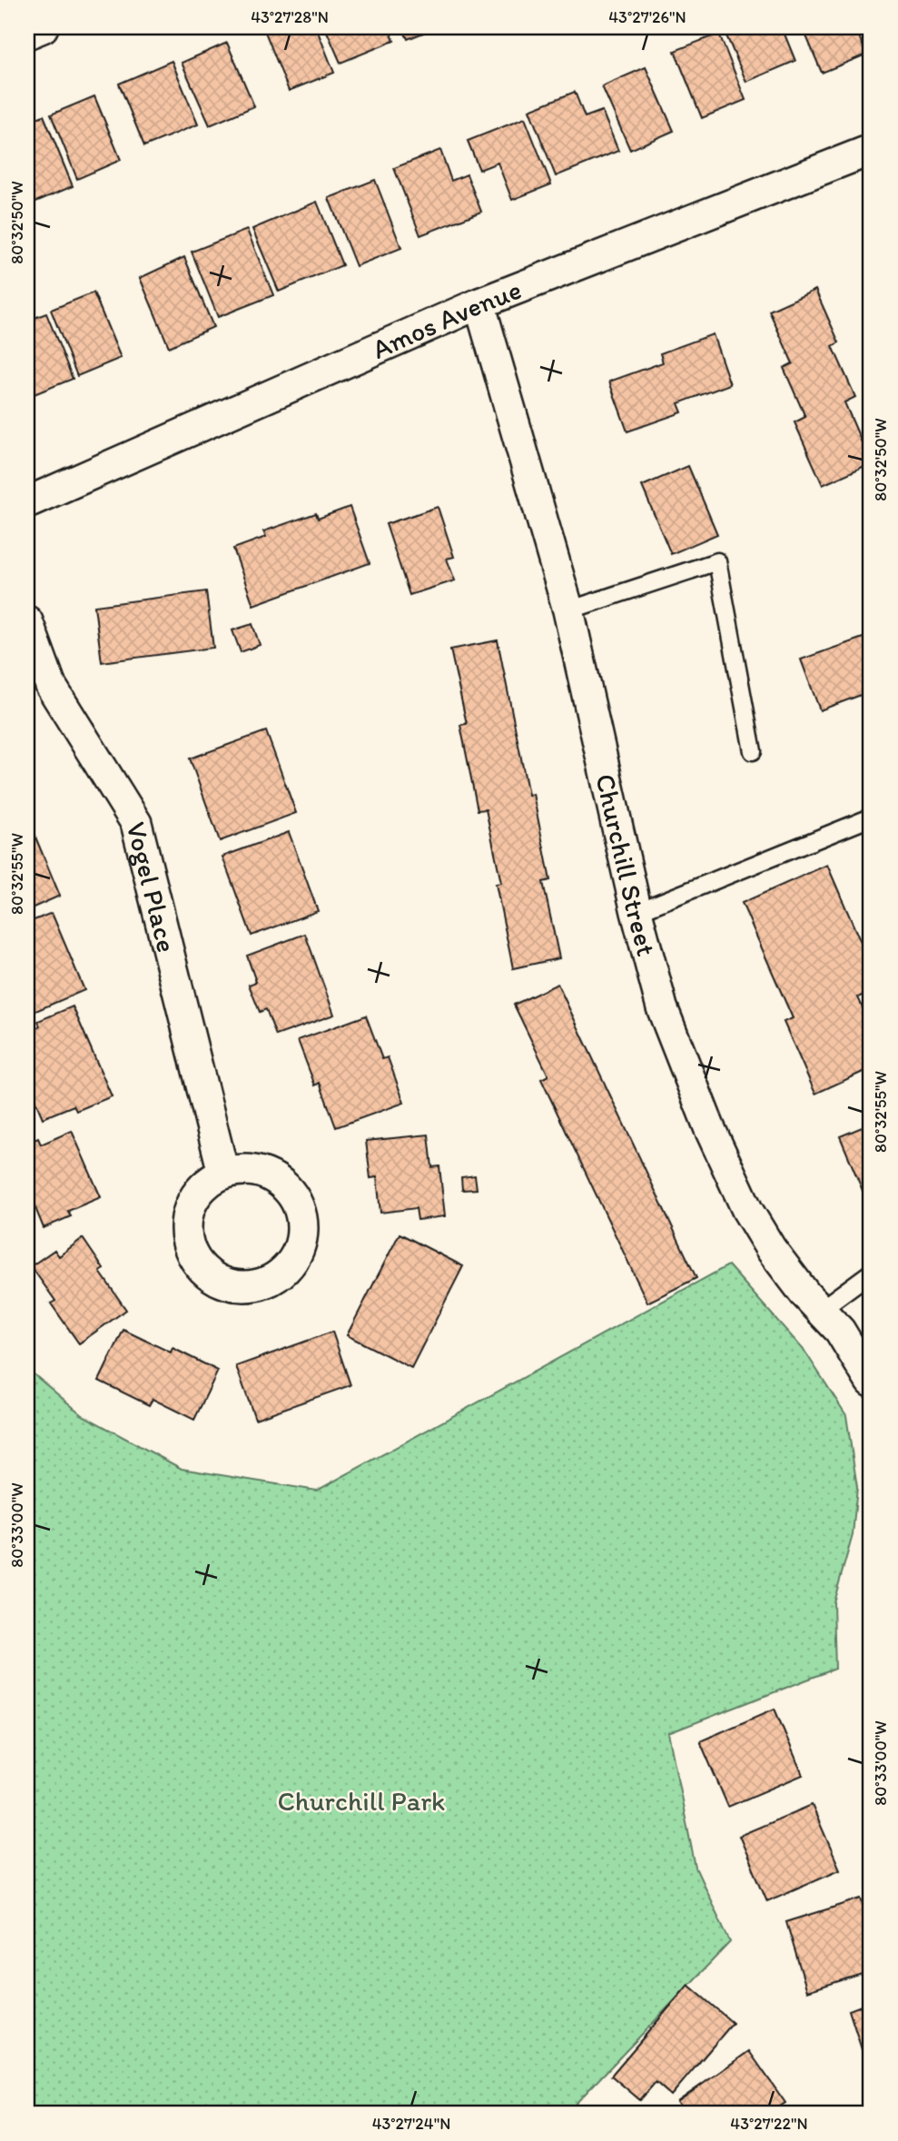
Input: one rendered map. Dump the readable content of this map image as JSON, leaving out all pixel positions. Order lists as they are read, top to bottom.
{
  "streets": {
    "street": ["Amos Avenue", "Churchill Street", "Vogel Place"]
  },
  "crossings": [
    ["Amos Avenue", "Churchill Street"]
  ],
  "parks": ["Churchill Park"],
  "coordinates": [
    "43°27'28\"N",
    "43°27'26\"N",
    "80°32'50\"W",
    "80°32'55\"W",
    "80°33'00\"W",
    "43°27'24\"N",
    "43°27'22\"N"
  ]
}
